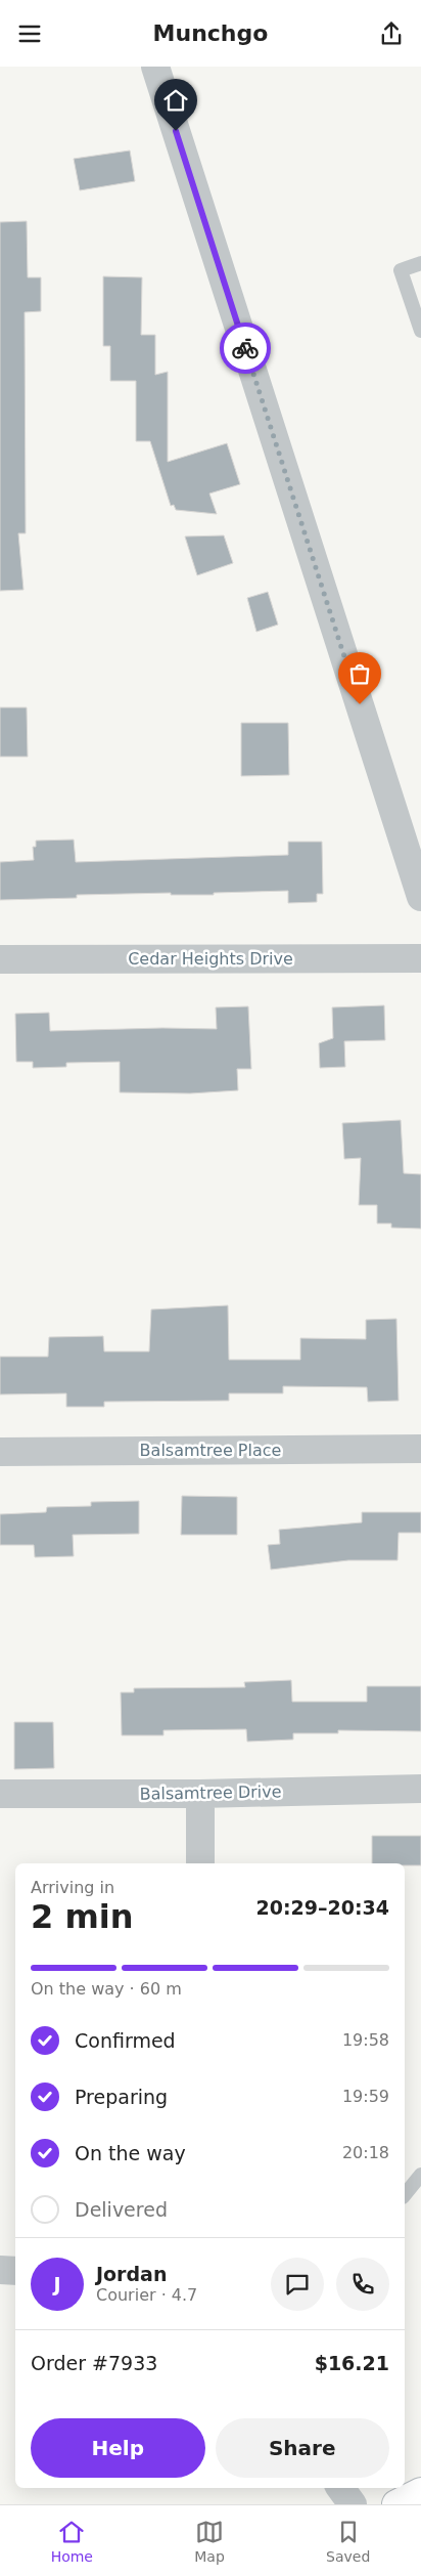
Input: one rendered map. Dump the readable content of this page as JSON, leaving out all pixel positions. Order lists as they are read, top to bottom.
{
  "streets": {
    "street": ["Cedar Heights Drive", "Balsamtree Place", "Balsamtree Drive"]
  },
  "page": {
    "header": "Munchgo",
    "heading": ["2 min", "Arriving in", "20:29–20:34"],
    "panel": [
      "Jordan",
      "Courier · 4.7",
      "Order #7933",
      "$16.21"
    ],
    "bar": "On the way · 60 m",
    "list": [
      ["Confirmed", "19:58"],
      ["Preparing", "19:59"],
      ["On the way", "20:18"],
      "Delivered"
    ],
    "round": "J",
    "buttons": ["Help", "Share"],
    "tabs": ["Home", "Map", "Saved"]
  }
}
